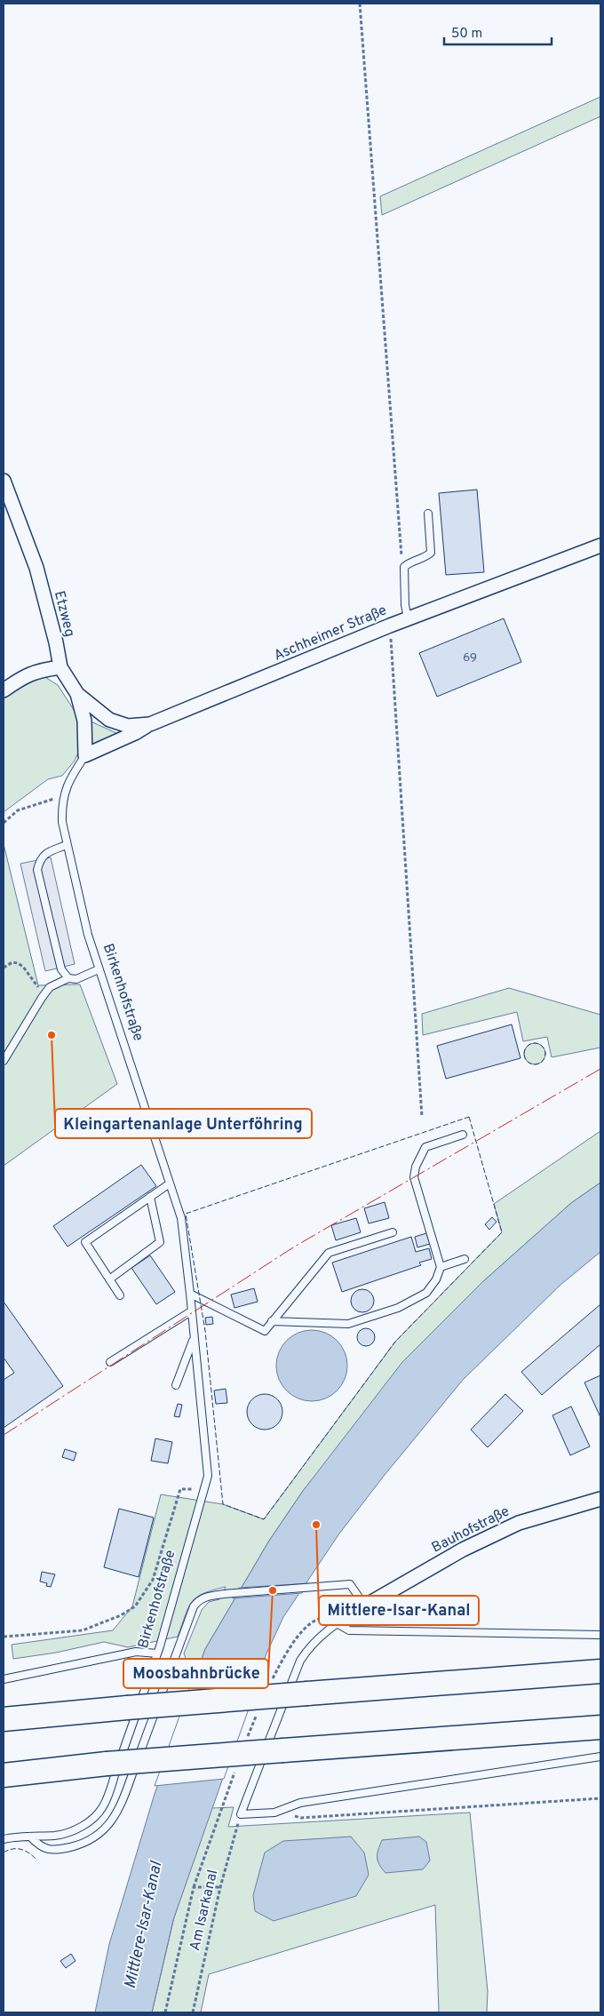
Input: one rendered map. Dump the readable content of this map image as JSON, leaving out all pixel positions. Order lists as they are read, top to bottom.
{
  "streets": {
    "street": ["Etzweg", "Aschheimer Straße", "Bauhofstraße"],
    "lane": ["Birkenhofstraße"],
    "path": ["Am Isarkanal"]
  },
  "crossings": [
    ["Etzweg", "Aschheimer Straße"],
    ["Etzweg", "Birkenhofstraße"]
  ],
  "water": ["Mittlere-Isar-Kanal"],
  "places": ["Kleingartenanlage Unterföhring", "Mittlere-Isar-Kanal", "Moosbahnbrücke"],
  "house_numbers": ["69"],
  "scale_bar": "50 m"
}
